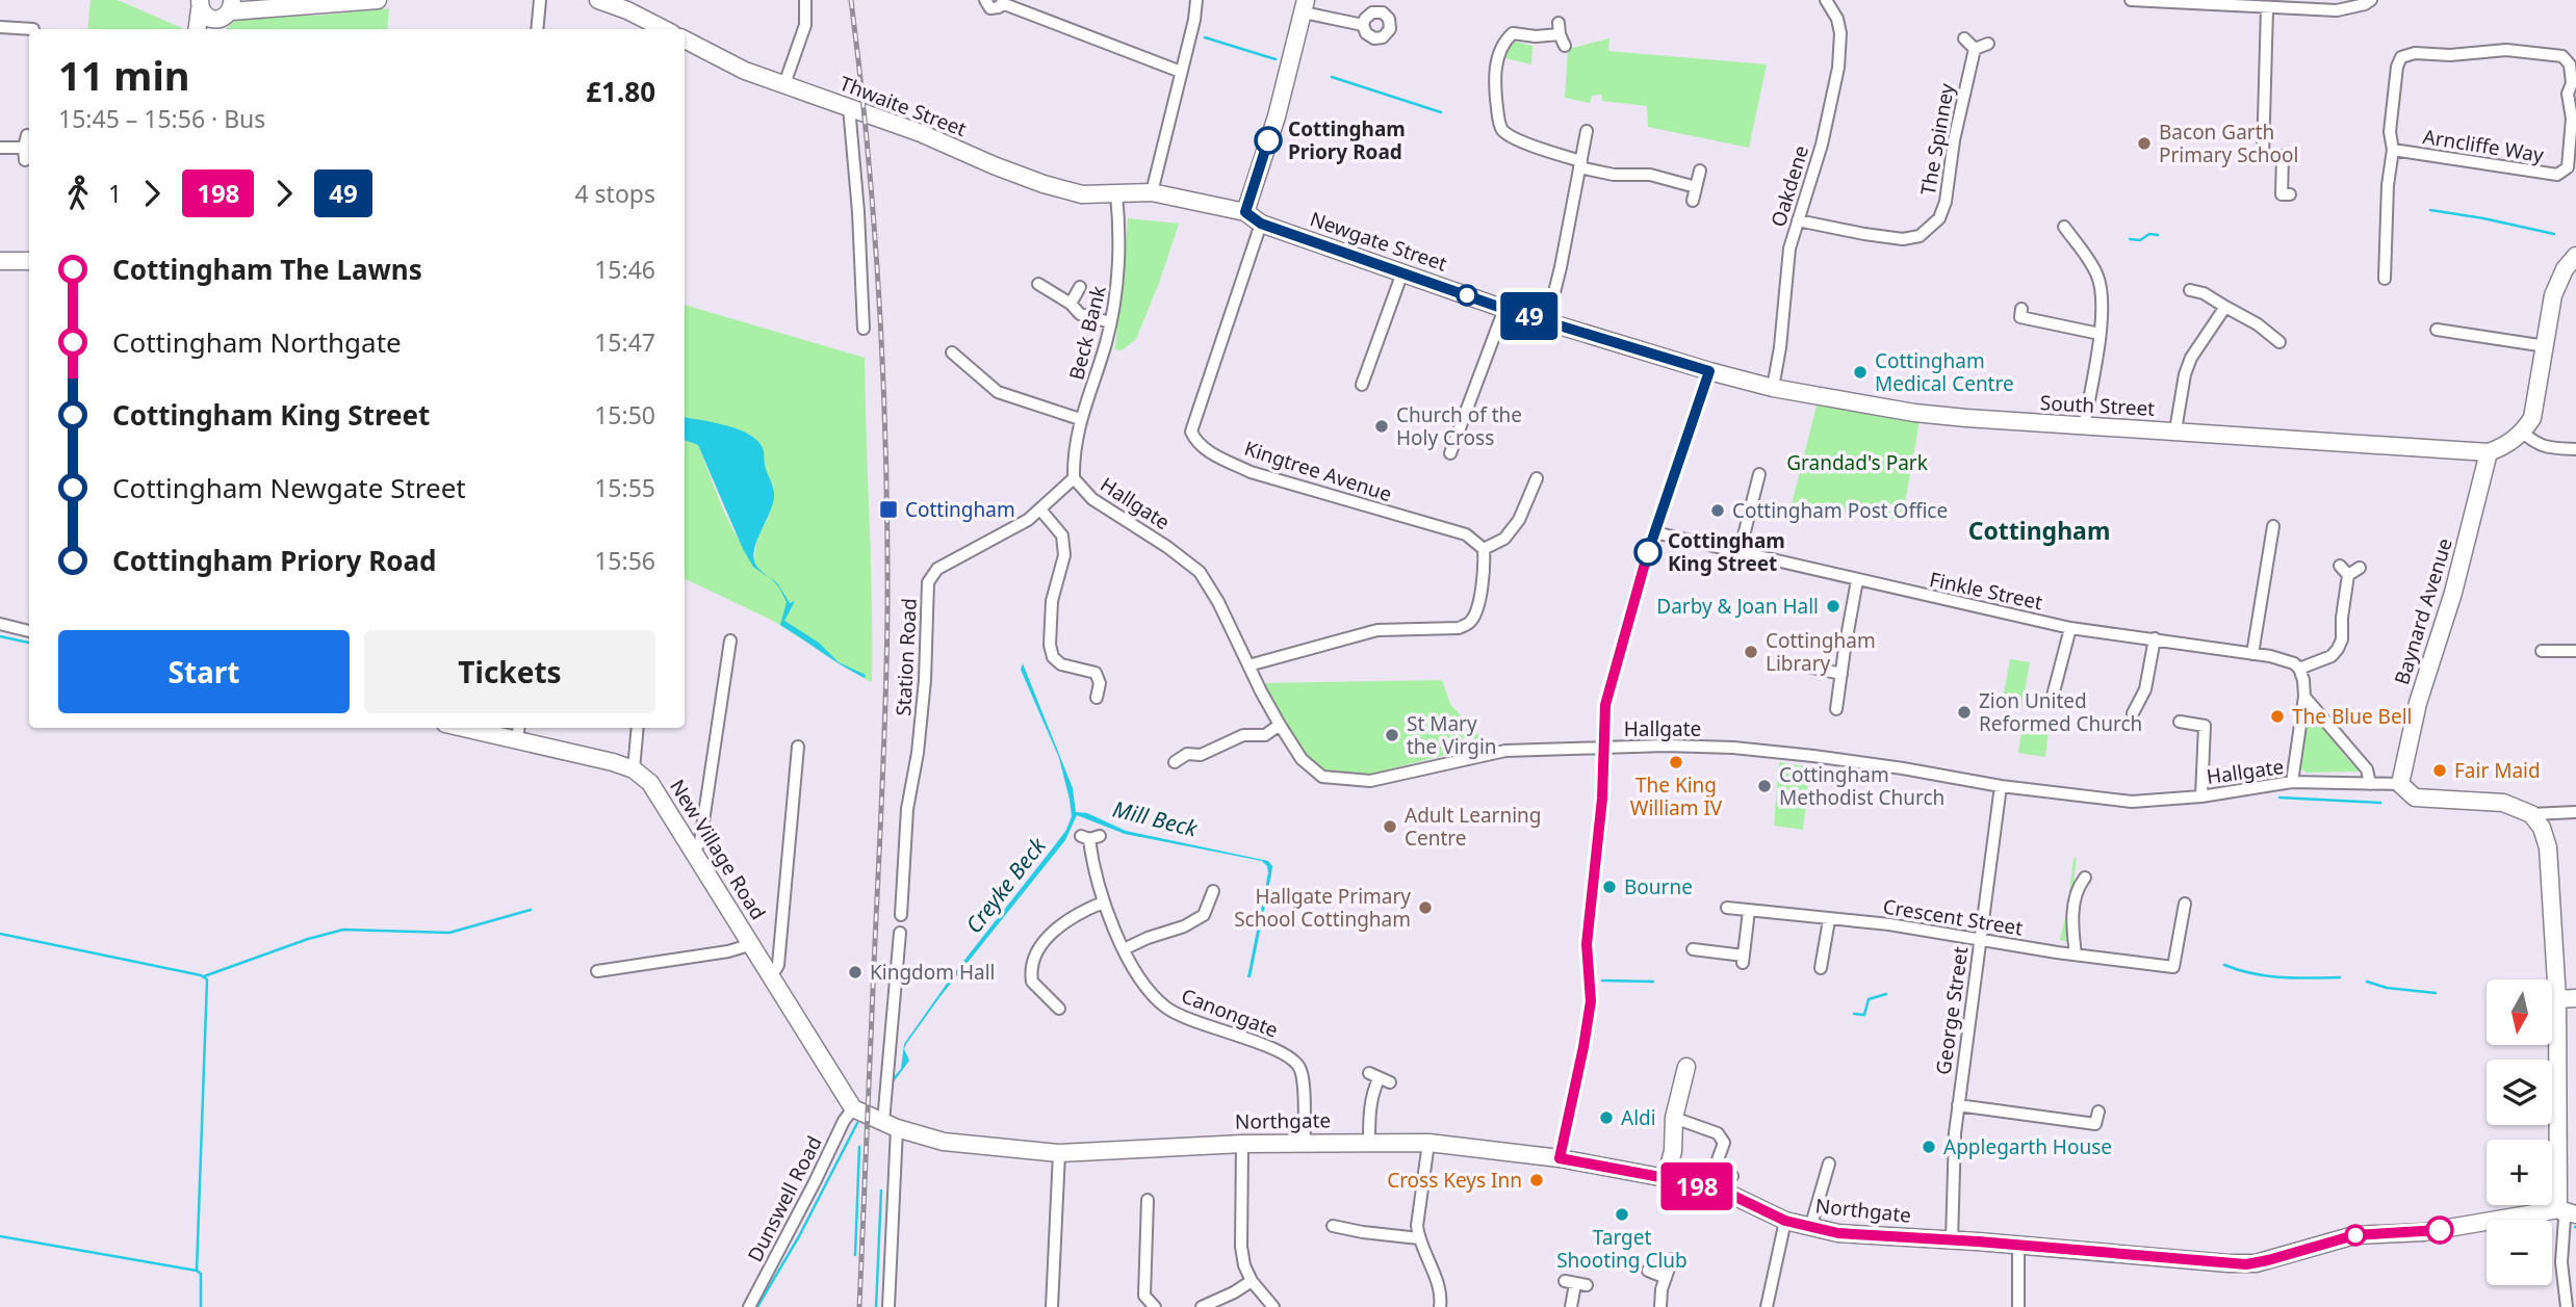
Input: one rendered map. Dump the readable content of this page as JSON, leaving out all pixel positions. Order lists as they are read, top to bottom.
{
  "streets": {
    "main road": [
      "Thwaite Street",
      "Newgate Street",
      "South Street",
      "Baynard Avenue",
      "New Village Road",
      "Northgate"
    ],
    "street": [
      "The Spinney",
      "Arncliffe Way",
      "Oakdene",
      "Beck Bank",
      "Kingtree Avenue",
      "Hallgate",
      "Finkle Street",
      "Station Road",
      "Crescent Street",
      "George Street",
      "Canongate",
      "Dunswell Road"
    ]
  },
  "crossings": [
    ["Thwaite Street", "Newgate Street"],
    ["Thwaite Street", "Beck Bank"],
    ["The Spinney", "Oakdene"],
    ["Oakdene", "South Street"],
    ["Newgate Street", "Beck Bank"],
    ["Newgate Street", "South Street"],
    ["Newgate Street", "Kingtree Avenue"],
    ["Beck Bank", "Hallgate"],
    ["Beck Bank", "Station Road"],
    ["South Street", "Baynard Avenue"],
    ["Hallgate", "Baynard Avenue"],
    ["Hallgate", "Station Road"],
    ["Hallgate", "George Street"],
    ["New Village Road", "Northgate"],
    ["New Village Road", "Dunswell Road"],
    ["Crescent Street", "George Street"],
    ["George Street", "Northgate"],
    ["Canongate", "Northgate"],
    ["Northgate", "Dunswell Road"]
  ],
  "districts": ["Cottingham"],
  "water": ["Mill Beck", "Creyke Beck"],
  "parks": ["Grandad's Park"],
  "places": {
    "other": [
      "Cottingham Priory Road",
      "Bacon Garth Primary School",
      "Cottingham Medical Centre",
      "Church of the Holy Cross",
      "Cottingham Post Office",
      "Cottingham King Street",
      "Darby & Joan Hall",
      "Cottingham Library",
      "Zion United Reformed Church",
      "The Blue Bell",
      "St Mary the Virgin",
      "The King William IV",
      "Fair Maid",
      "Cottingham Methodist Church",
      "Adult Learning Centre",
      "Bourne",
      "Hallgate Primary School Cottingham",
      "Kingdom Hall",
      "Aldi",
      "Applegarth House",
      "Cross Keys Inn",
      "Target Shooting Club"
    ],
    "transit": ["Cottingham"]
  },
  "lines": ["bus line 49", "bus line 198"],
  "north": "bottom",
  "page": {
    "on_map": ["198", "49"],
    "heading": ["11 min", "15:45 – 15:56 · Bus", "£1.80"],
    "legs": [
      "1",
      "198",
      "49",
      "4 stops"
    ],
    "list": [
      {
        "name": "Cottingham The Lawns",
        "value": "15:46"
      },
      {
        "name": "Cottingham Northgate",
        "value": "15:47"
      },
      {
        "name": "Cottingham King Street",
        "value": "15:50"
      },
      {
        "name": "Cottingham Newgate Street",
        "value": "15:55"
      },
      {
        "name": "Cottingham Priory Road",
        "value": "15:56"
      }
    ],
    "buttons": ["Start", "Tickets"],
    "map_buttons": ["+", "−"]
  }
}
